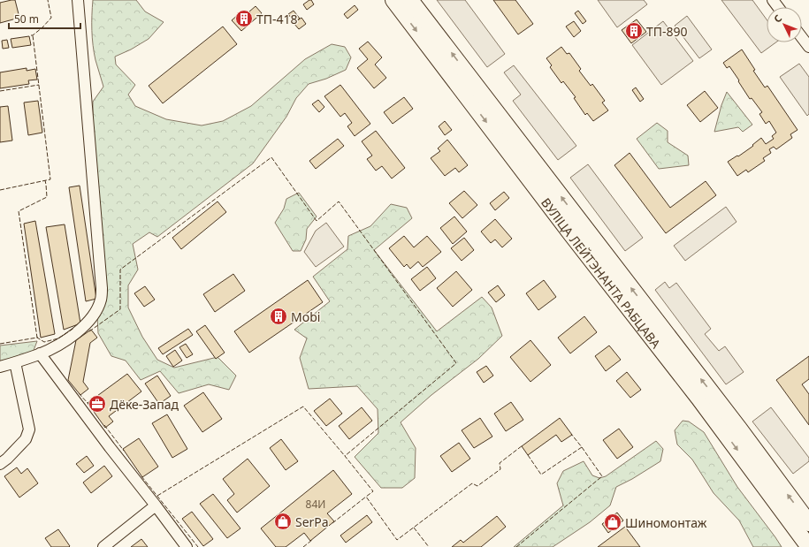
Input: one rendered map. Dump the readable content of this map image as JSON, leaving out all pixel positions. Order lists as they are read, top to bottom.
{
  "streets": {
    "highway": ["ВУЛІЦА ЛЕЙТЭНАНТА РАБЦАВА"]
  },
  "places": {
    "building": ["ТП-418", "ТП-890", "Mobi"],
    "office": ["Дёке-Запад"],
    "shop": ["SerPa", "Шиномонтаж"]
  },
  "house_numbers": ["84И"],
  "scale_bar": "50 m",
  "north": "top left"
}
